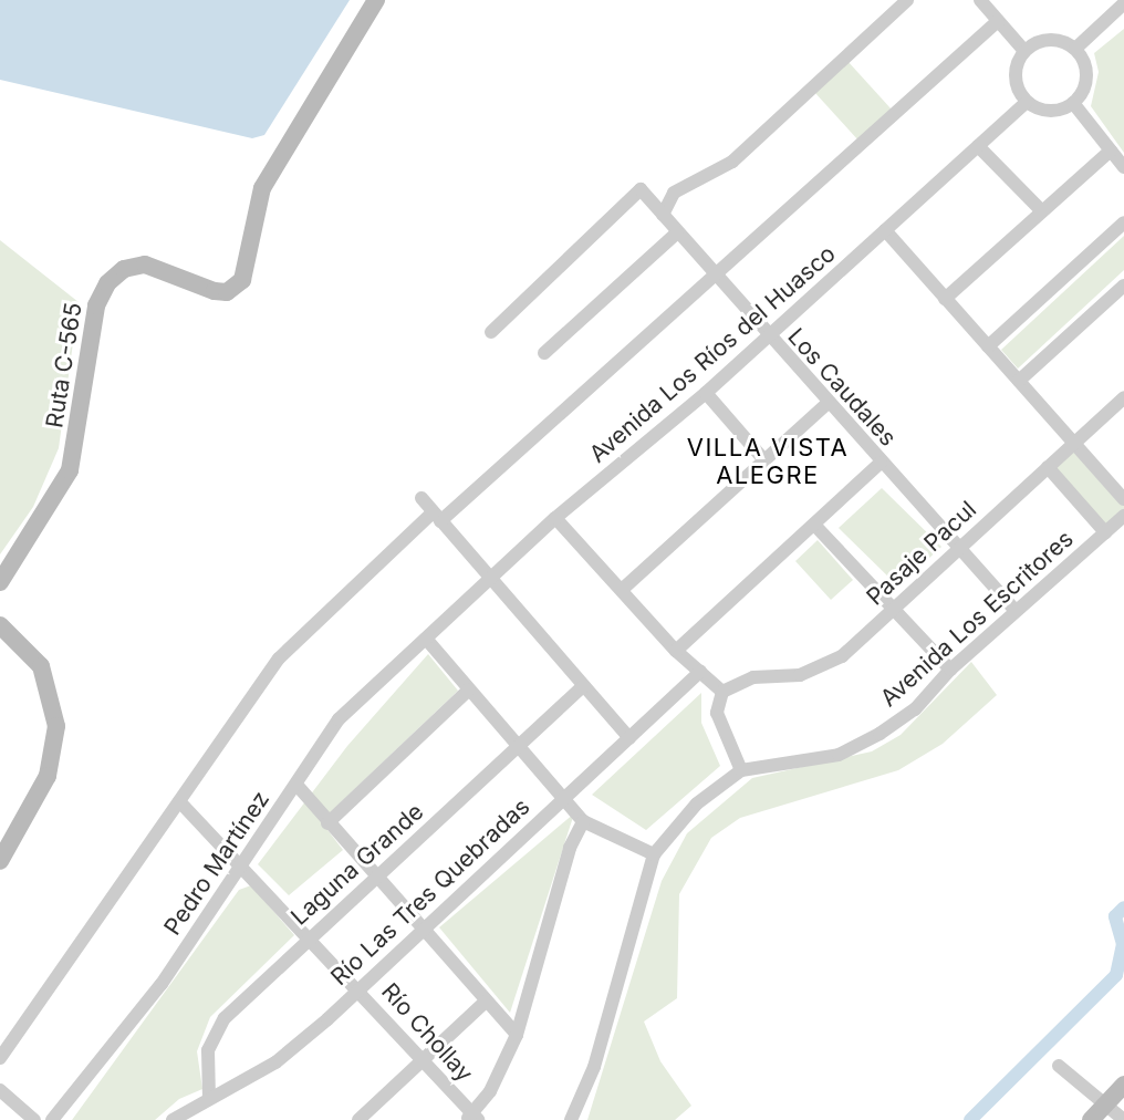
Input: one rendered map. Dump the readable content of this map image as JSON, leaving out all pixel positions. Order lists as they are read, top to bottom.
{
  "streets": {
    "main road": ["Ruta C-565"],
    "street": [
      "Avenida Los Ríos del Huasco",
      "Los Caudales",
      "Pasaje Pacul",
      "Avenida Los Escritores",
      "Pedro Martínez",
      "Laguna Grande",
      "Río Las Tres Quebradas",
      "Río Chollay"
    ]
  },
  "crossings": [
    ["Avenida Los Ríos del Huasco", "Los Caudales"],
    ["Avenida Los Ríos del Huasco", "Pedro Martínez"],
    ["Los Caudales", "Pasaje Pacul"],
    ["Los Caudales", "Avenida Los Escritores"],
    ["Pedro Martínez", "Río Chollay"],
    ["Laguna Grande", "Río Las Tres Quebradas"],
    ["Laguna Grande", "Río Chollay"],
    ["Río Las Tres Quebradas", "Río Chollay"]
  ],
  "districts": ["VILLA VISTA ALEGRE"]
}
